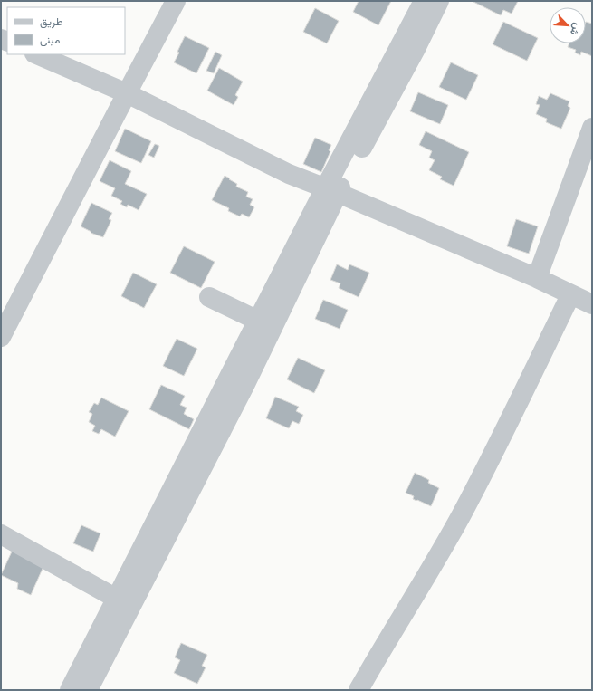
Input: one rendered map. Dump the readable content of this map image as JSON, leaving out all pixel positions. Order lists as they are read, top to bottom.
{
  "legend": ["طريق", "مبنى"],
  "north": "bottom right"
}
